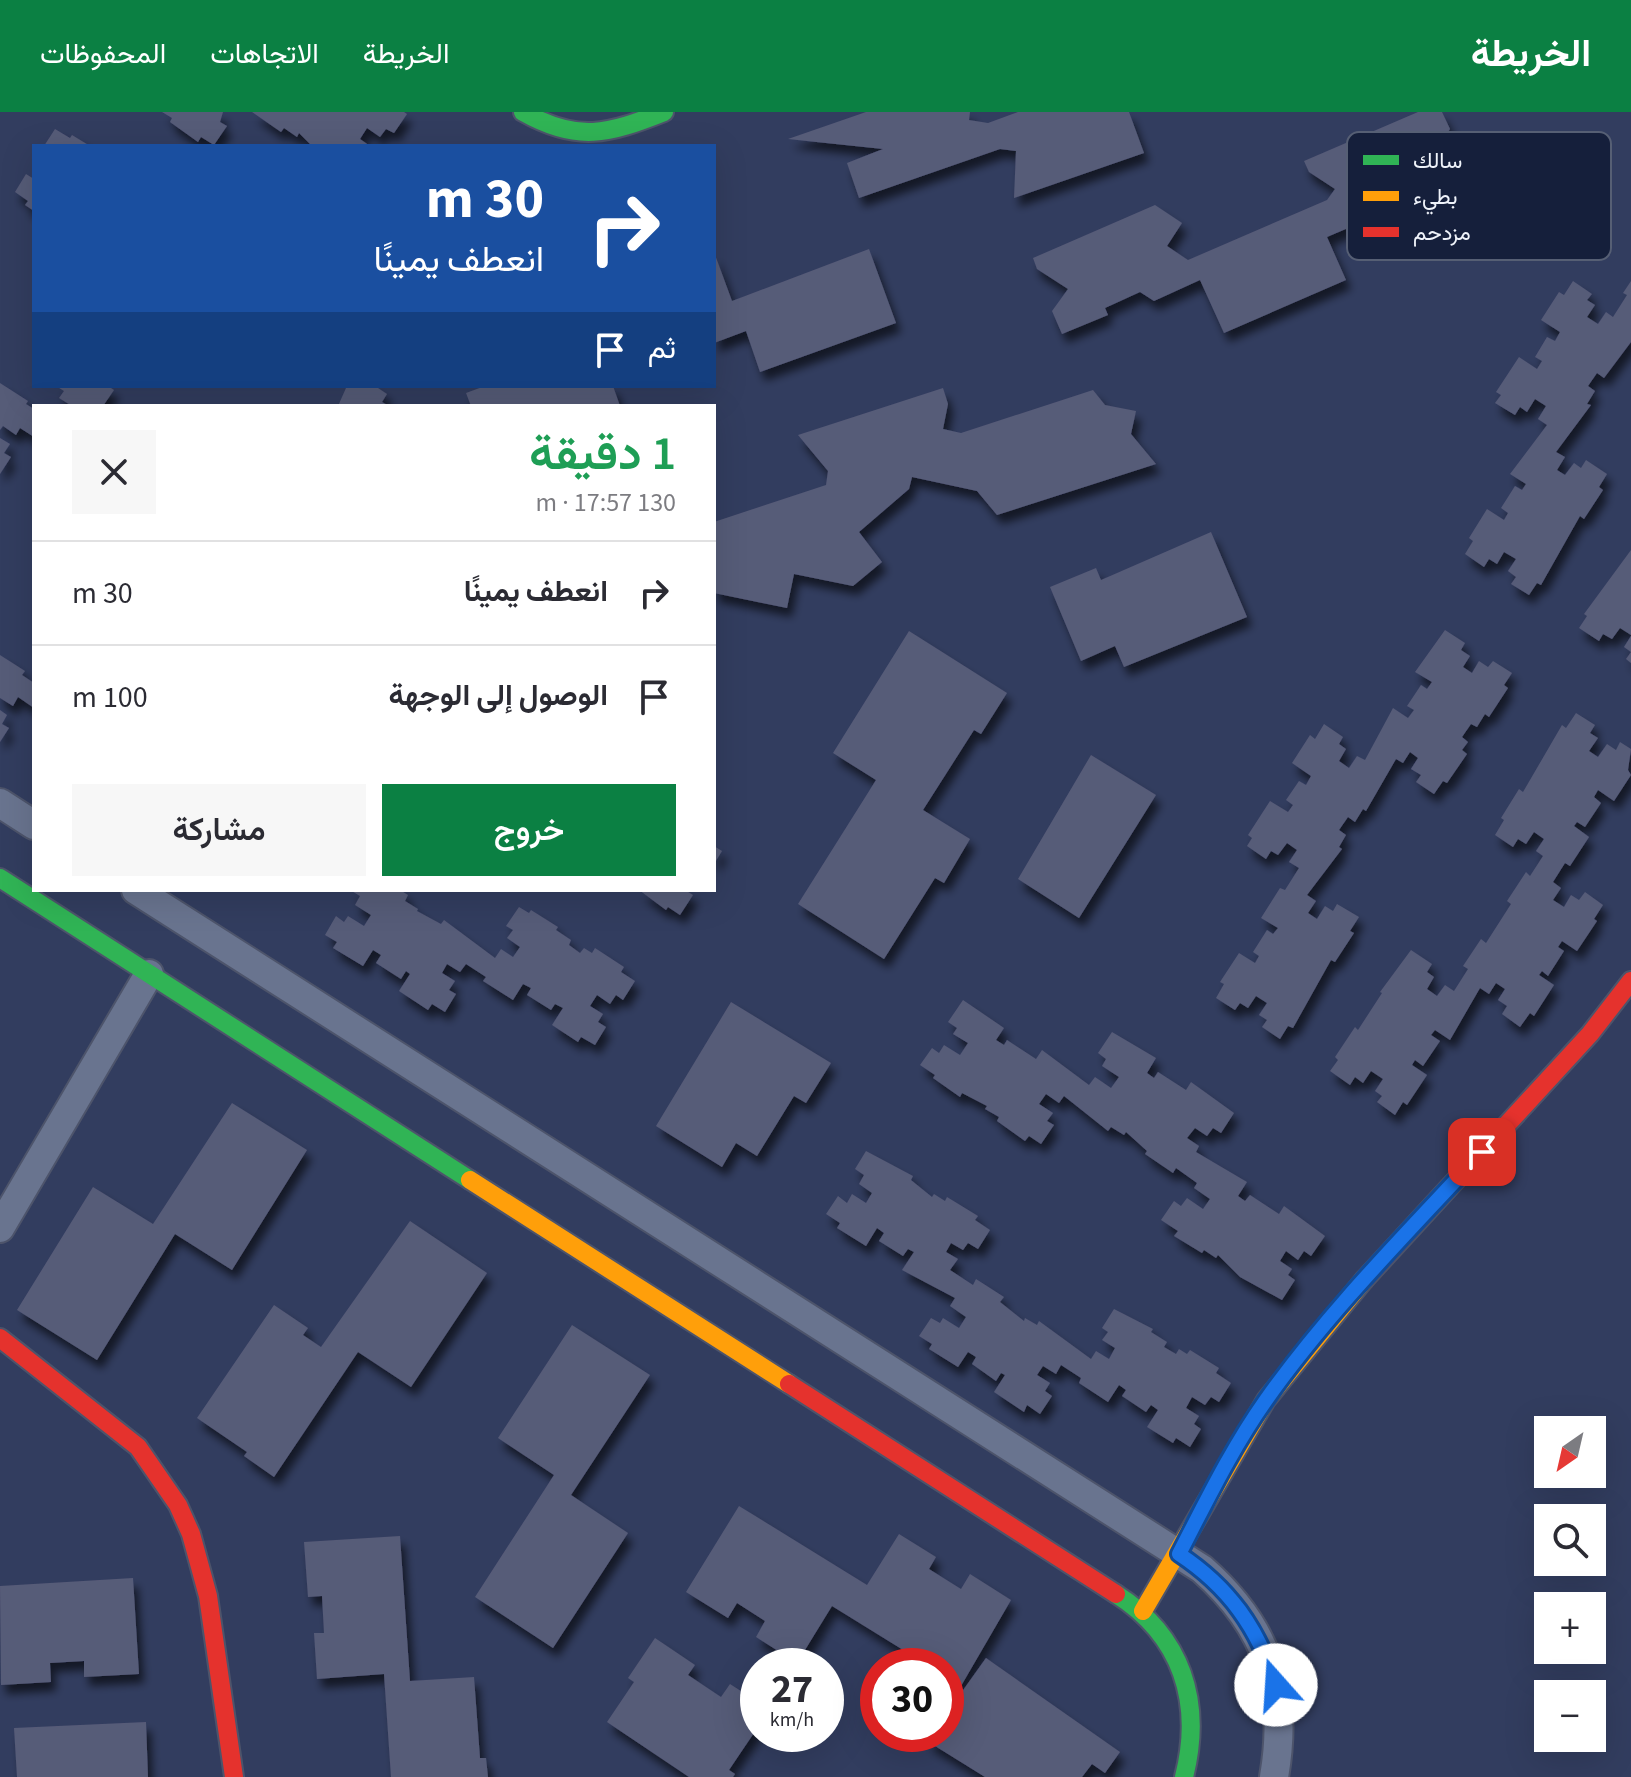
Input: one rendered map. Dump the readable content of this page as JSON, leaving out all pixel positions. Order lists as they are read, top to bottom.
{
  "legend": ["سالك", "بطيء", "مزدحم"],
  "north": "bottom left",
  "page": {
    "header": "الخريطة",
    "nav": ["الخريطة", "الاتجاهات", "المحفوظات"],
    "turn": ["30 m", "انعطف يمينًا"],
    "then": "ثم",
    "heading": ["1 دقيقة", "130 m · 17:57"],
    "list": [
      {
        "name": "انعطف يمينًا",
        "value": "30 m"
      },
      {
        "name": "الوصول إلى الوجهة",
        "value": "100 m"
      }
    ],
    "buttons": ["خروج", "مشاركة"],
    "map_buttons": ["+", "−"],
    "speed": "27 km/h",
    "limit": "30"
  }
}
